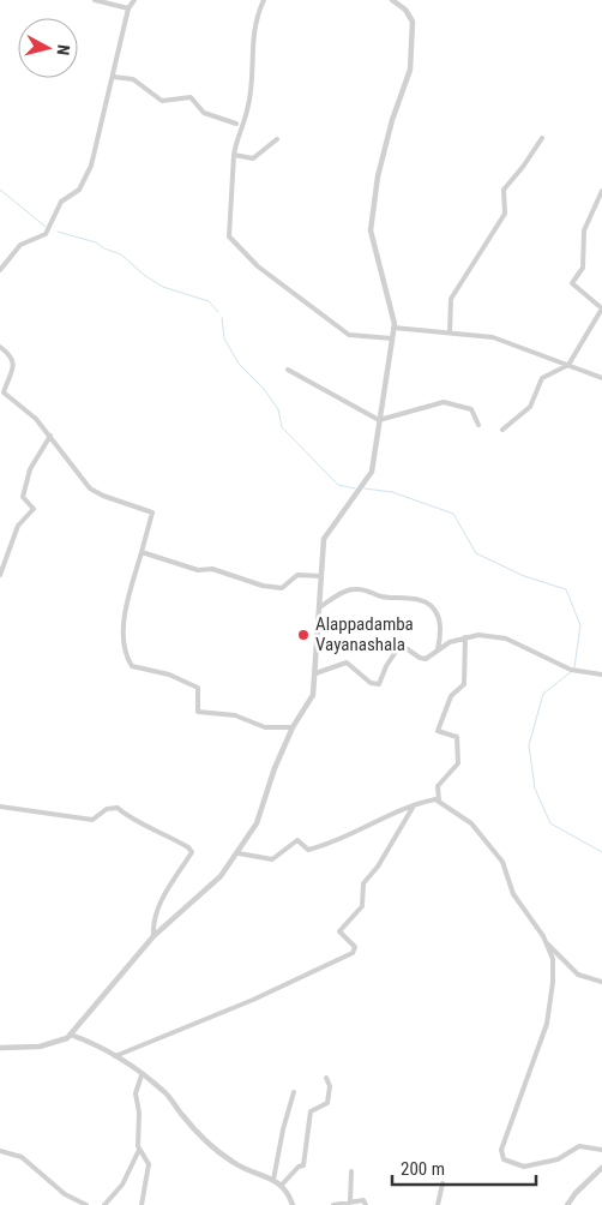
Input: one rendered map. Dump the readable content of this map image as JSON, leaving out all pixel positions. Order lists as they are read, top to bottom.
{
  "places": ["Alappadamba Vayanashala"],
  "scale_bar": "200 m",
  "north": "right"
}
